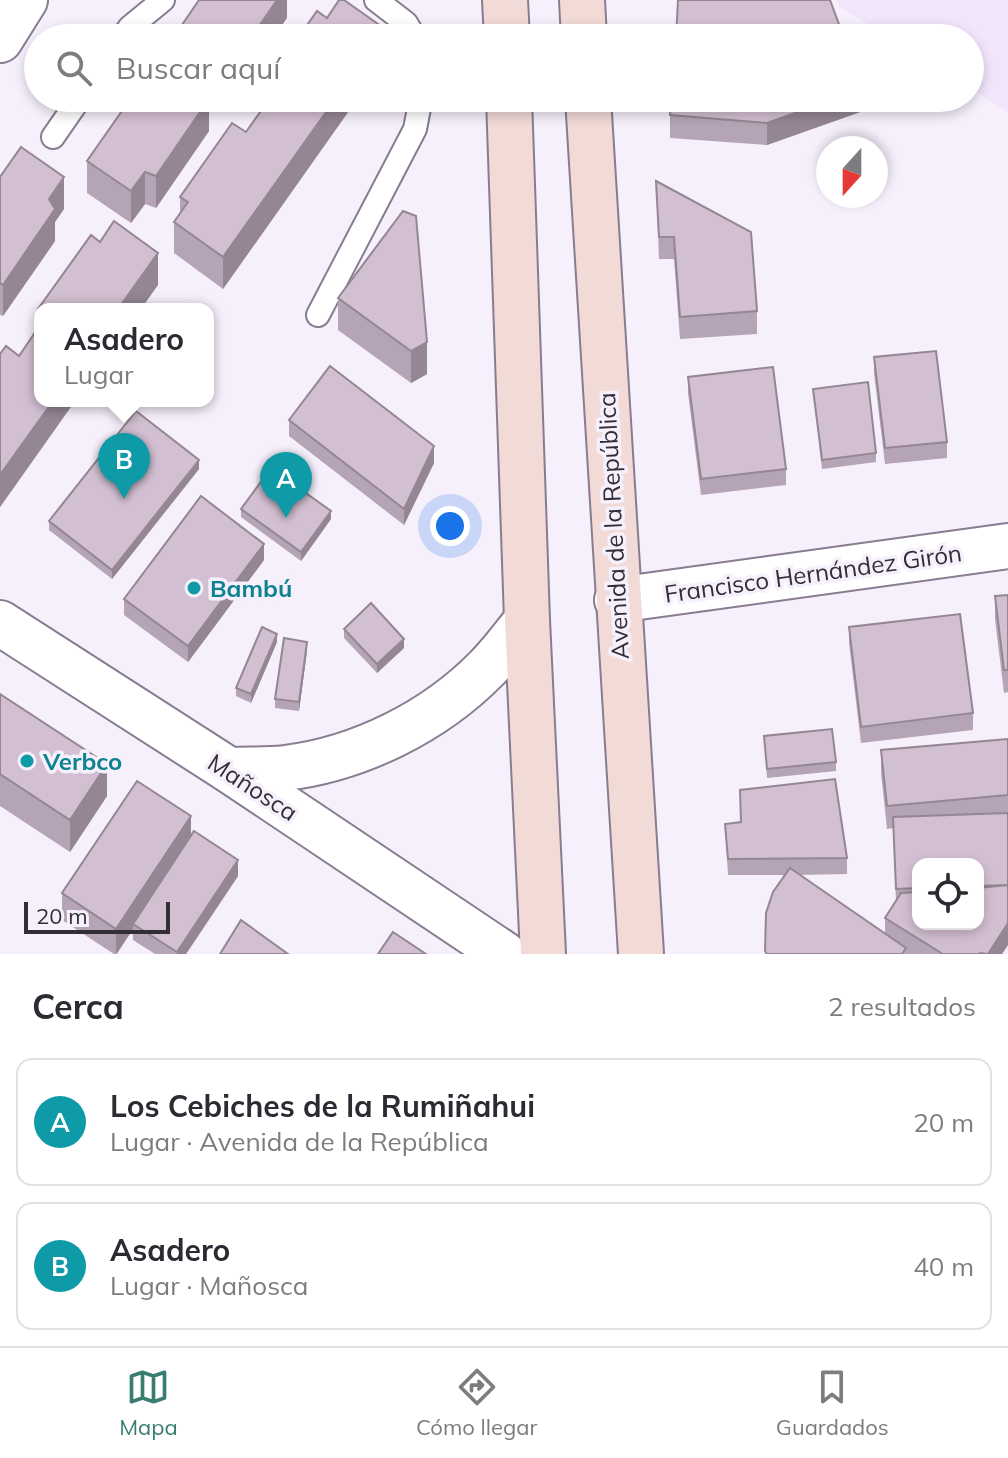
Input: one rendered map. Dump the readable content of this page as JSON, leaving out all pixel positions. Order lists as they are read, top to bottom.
{
  "streets": {
    "main road": ["Avenida de la República"],
    "street": ["Francisco Hernández Girón", "Mañosca"]
  },
  "crossings": [
    ["Avenida de la República", "Francisco Hernández Girón"]
  ],
  "places": ["Bambú", "Verbco"],
  "scale_bar": "20 m",
  "north": "bottom",
  "page": {
    "search": "Buscar aquí",
    "popup": ["Asadero", "Lugar"],
    "pins": ["B", "A"],
    "scale": "20 m",
    "heading": ["Cerca", "2 resultados"],
    "list": [
      {
        "mark": "A",
        "name": "Los Cebiches de la Rumiñahui",
        "note": "Lugar · Avenida de la República",
        "value": "20 m"
      },
      {
        "mark": "B",
        "name": "Asadero",
        "note": "Lugar · Mañosca",
        "value": "40 m"
      }
    ],
    "nav": ["Mapa", "Cómo llegar", "Guardados"]
  }
}
